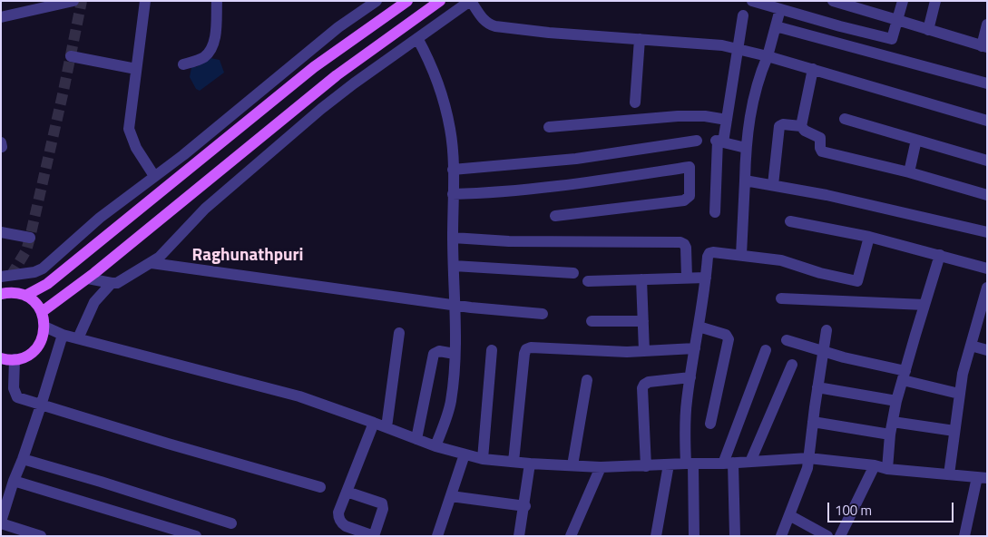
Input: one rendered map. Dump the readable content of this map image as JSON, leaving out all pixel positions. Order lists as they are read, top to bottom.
{
  "districts": ["Raghunathpuri"],
  "scale_bar": "100 m"
}
